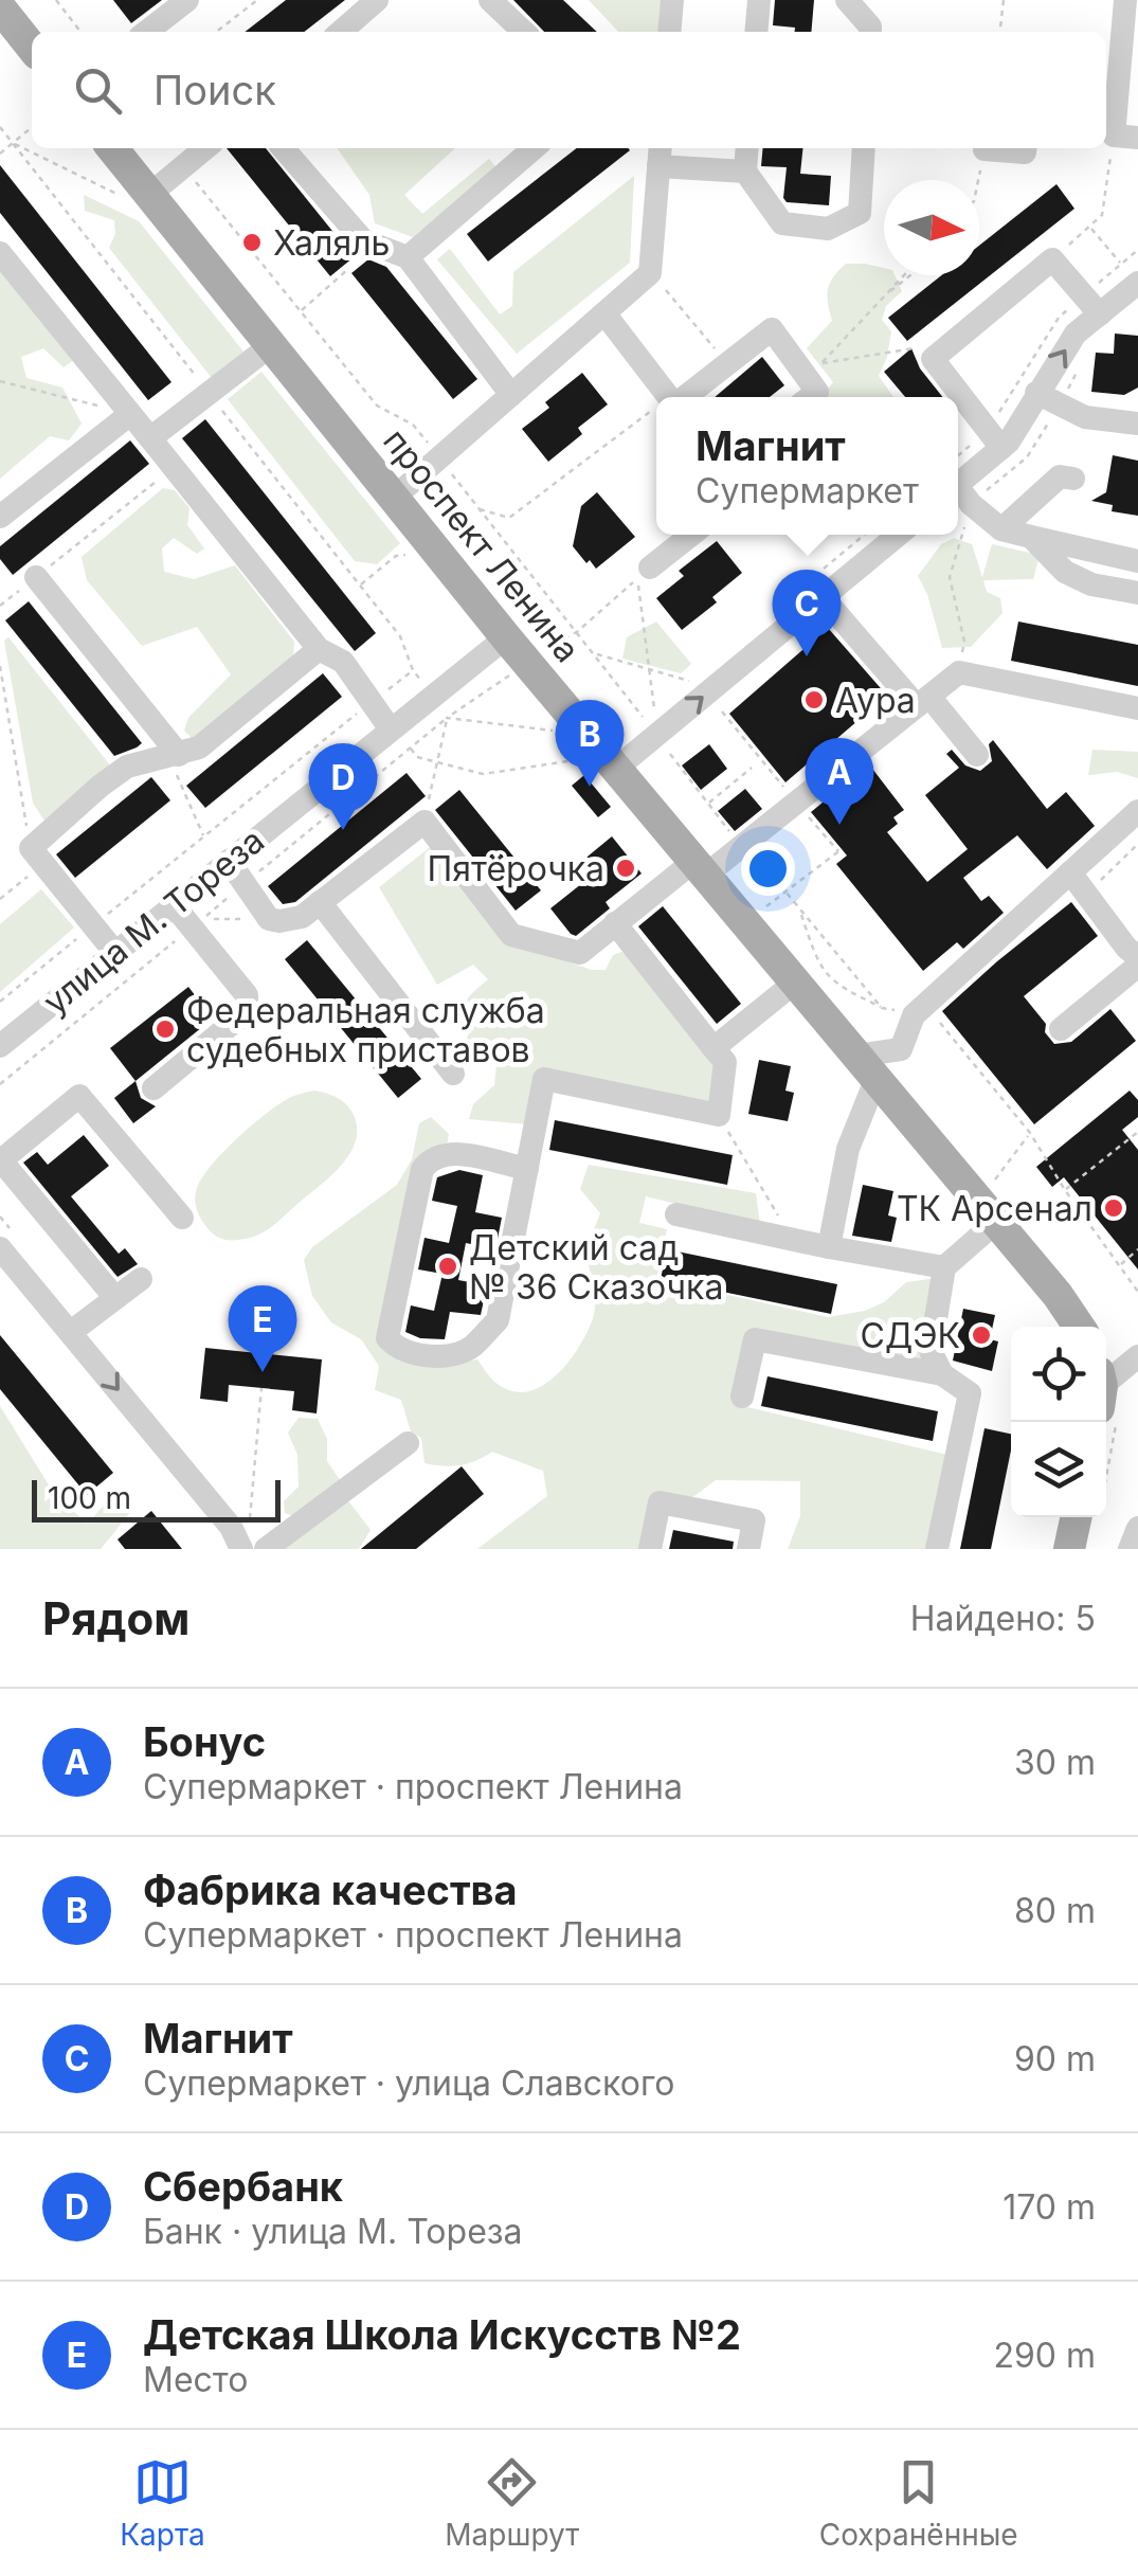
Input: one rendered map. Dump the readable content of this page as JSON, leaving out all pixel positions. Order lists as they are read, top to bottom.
{
  "streets": {
    "main road": ["проспект Ленина"],
    "street": ["улица М. Тореза"]
  },
  "crossings": [
    ["проспект Ленина", "улица М. Тореза"]
  ],
  "places": [
    "Халяль",
    "Аура",
    "Пятёрочка",
    "Федеральная служба судебных приставов",
    "ТК Арсенал",
    "Детский сад № 36 Сказочка",
    "СДЭК"
  ],
  "scale_bar": "100 m",
  "north": "right",
  "page": {
    "search": "Поиск",
    "popup": ["Магнит", "Супермаркет"],
    "pins": [
      "C",
      "B",
      "A",
      "D",
      "E"
    ],
    "scale": "100 m",
    "heading": ["Рядом", "Найдено: 5"],
    "list": [
      {
        "mark": "A",
        "name": "Бонус",
        "note": "Супермаркет · проспект Ленина",
        "value": "30 m"
      },
      {
        "mark": "B",
        "name": "Фабрика качества",
        "note": "Супермаркет · проспект Ленина",
        "value": "80 m"
      },
      {
        "mark": "C",
        "name": "Магнит",
        "note": "Супермаркет · улица Славского",
        "value": "90 m"
      },
      {
        "mark": "D",
        "name": "Сбербанк",
        "note": "Банк · улица М. Тореза",
        "value": "170 m"
      },
      {
        "mark": "E",
        "name": "Детская Школа Искусств №2",
        "note": "Место",
        "value": "290 m"
      }
    ],
    "nav": ["Карта", "Маршрут", "Сохранённые"]
  }
}
